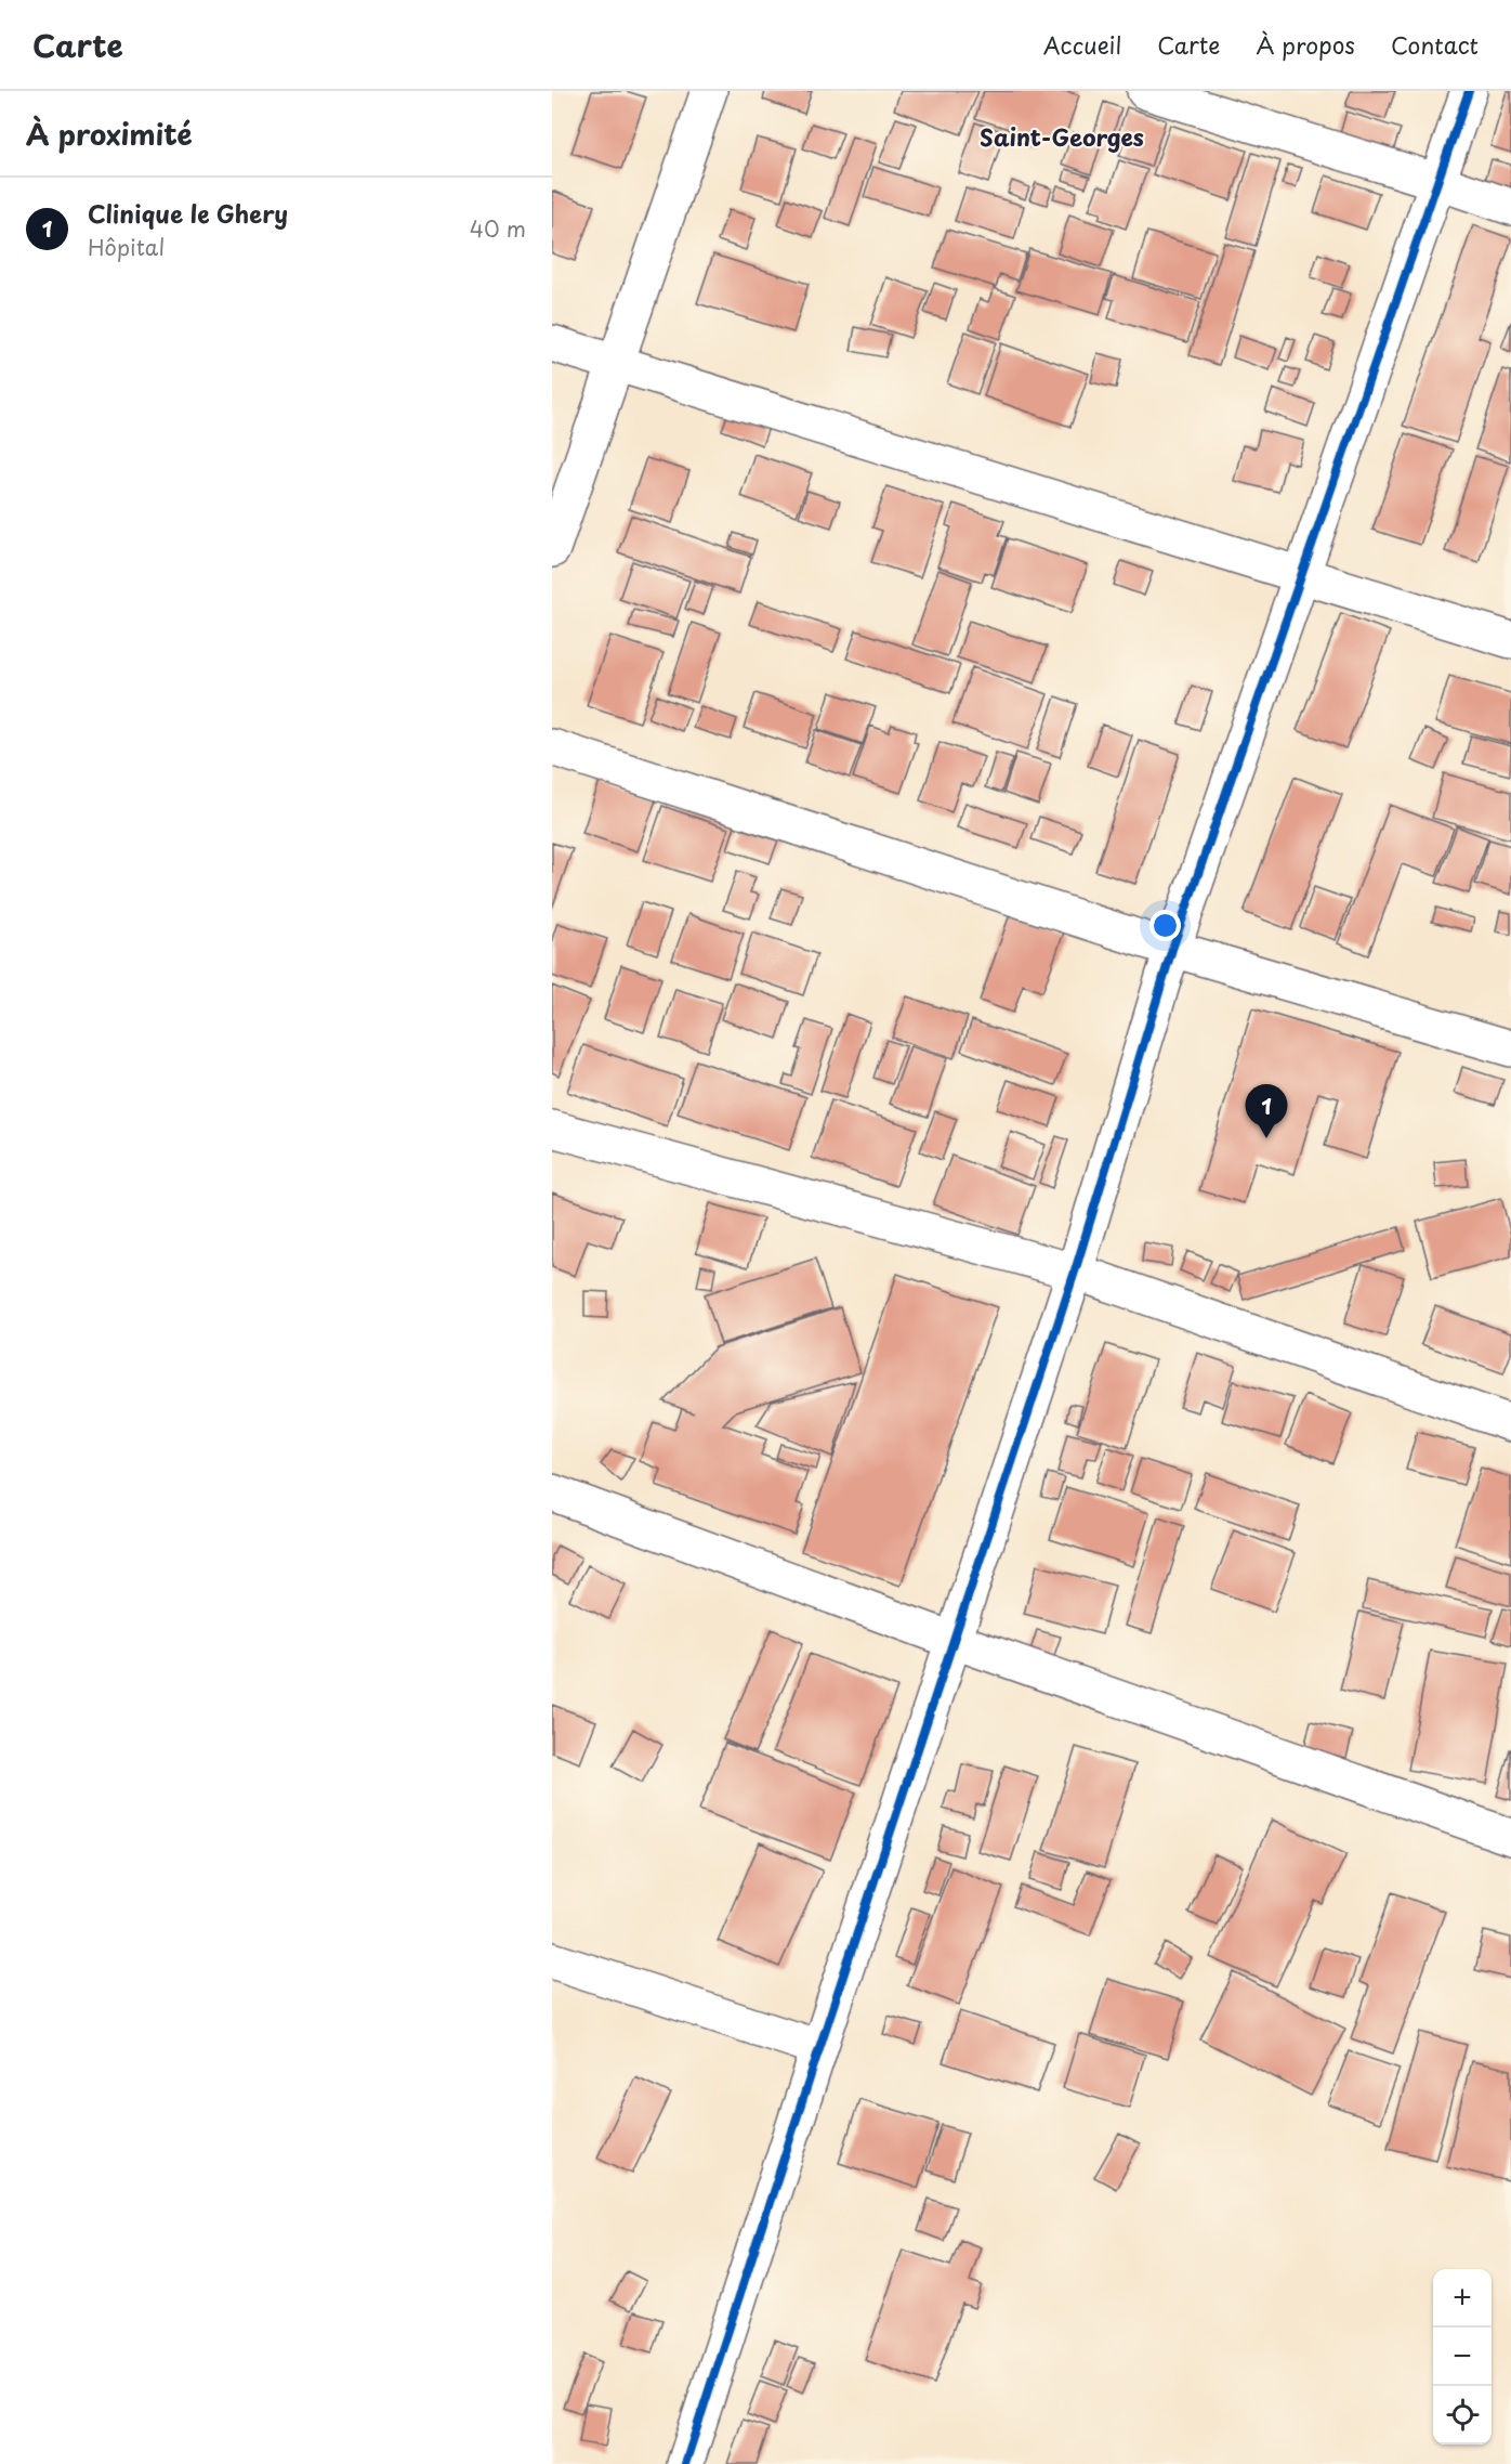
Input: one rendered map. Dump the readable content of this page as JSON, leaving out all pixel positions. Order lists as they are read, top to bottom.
{
  "districts": ["Saint-Georges"],
  "page": {
    "header": "Carte",
    "nav": [
      "Accueil",
      "Carte",
      "À propos",
      "Contact"
    ],
    "heading": "À proximité",
    "list": [
      {
        "mark": "1",
        "name": "Clinique le Ghery",
        "note": "Hôpital",
        "value": "40 m"
      }
    ],
    "pins": "1",
    "map_buttons": ["+", "−"]
  }
}
